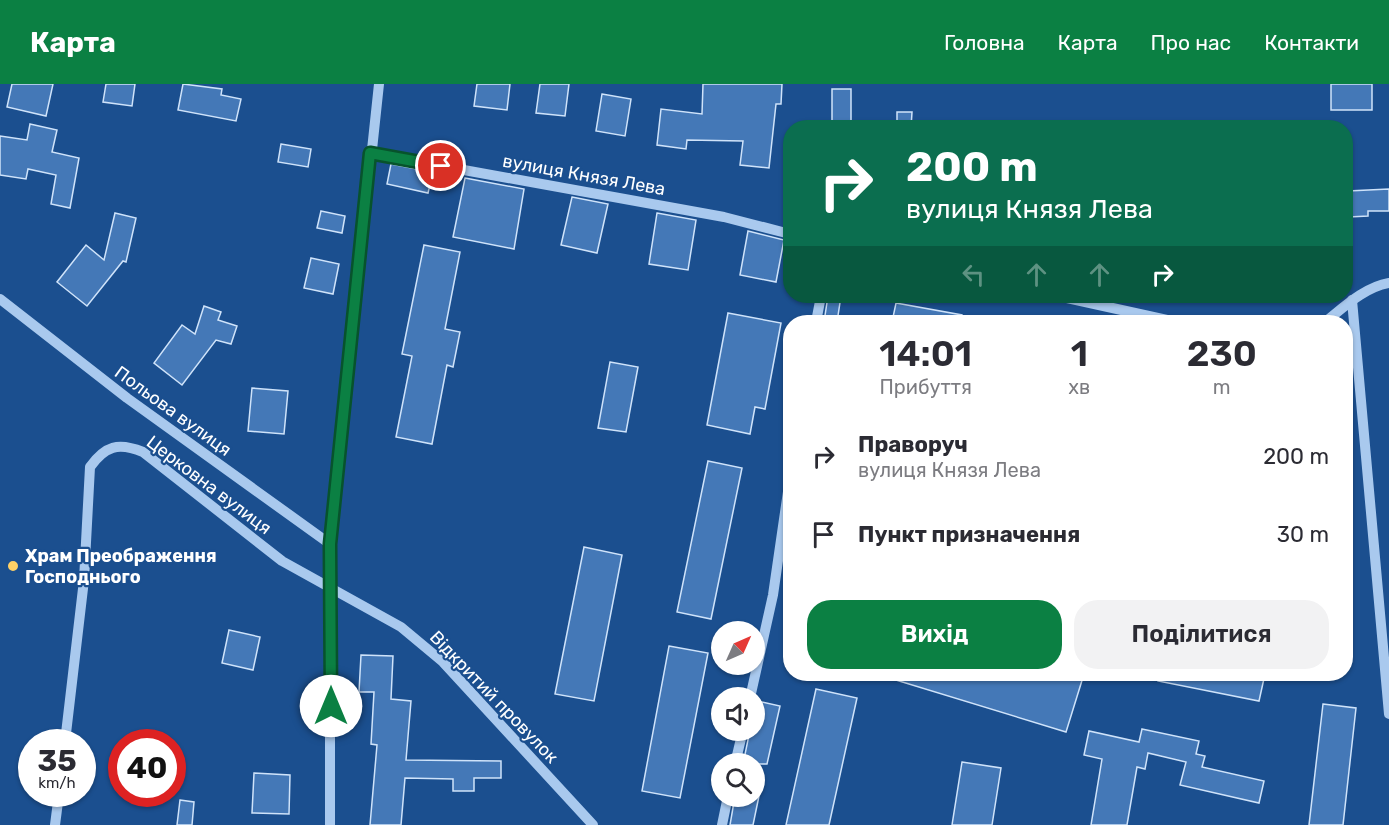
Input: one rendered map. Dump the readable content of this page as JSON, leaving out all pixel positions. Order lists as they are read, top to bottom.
{
  "streets": {
    "street": [
      "вулиця Князя Лева",
      "Польова вулиця",
      "Церковна вулиця",
      "Відкритий провулок"
    ]
  },
  "crossings": [
    ["Церковна вулиця", "Відкритий провулок"]
  ],
  "places": ["Храм Преображення Господнього"],
  "north": "top right",
  "page": {
    "header": "Карта",
    "nav": [
      "Головна",
      "Карта",
      "Про нас",
      "Контакти"
    ],
    "turn": ["200 m", "вулиця Князя Лева"],
    "eta": [
      "14:01",
      "Прибуття",
      "1",
      "хв",
      "230",
      "m"
    ],
    "list": [
      {
        "name": "Праворуч",
        "note": "вулиця Князя Лева",
        "value": "200 m"
      },
      {
        "name": "Пункт призначення",
        "value": "30 m"
      }
    ],
    "buttons": ["Вихід", "Поділитися"],
    "speed": "35 km/h",
    "limit": "40"
  }
}
